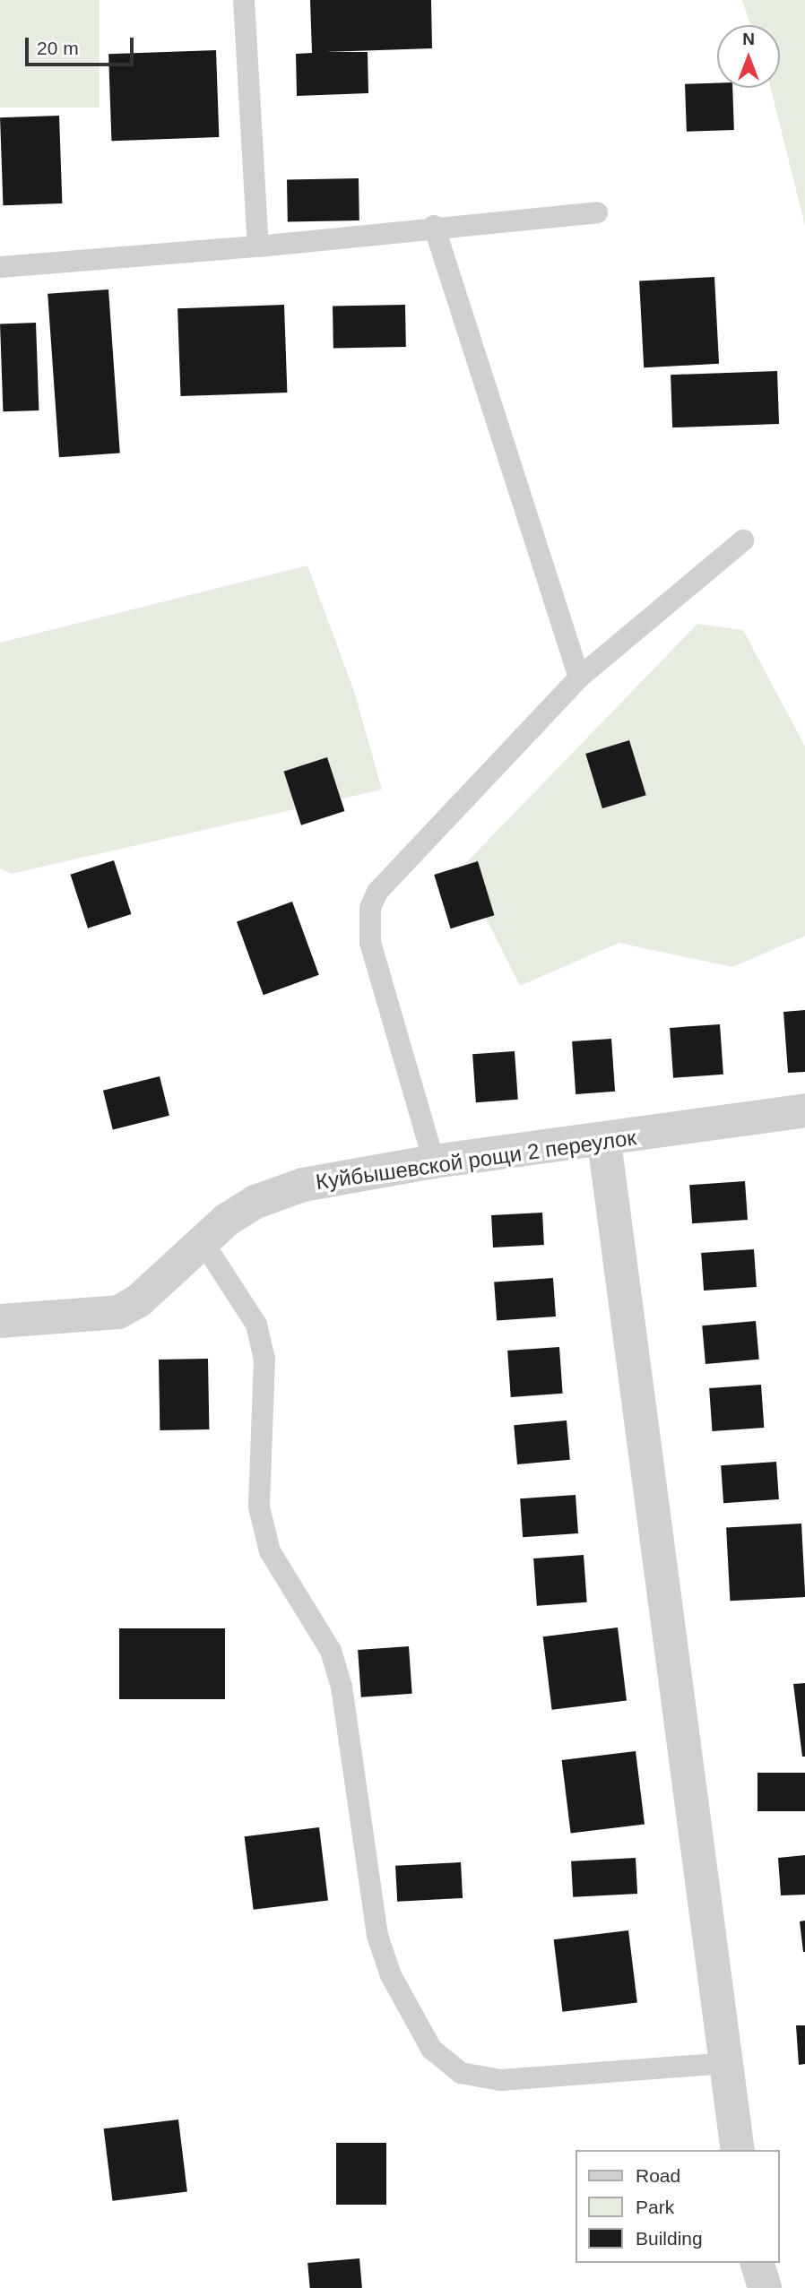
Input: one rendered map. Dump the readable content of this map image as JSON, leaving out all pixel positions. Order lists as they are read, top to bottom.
{
  "streets": {
    "street": ["Куйбышевской рощи 2 переулок"]
  },
  "legend": ["Road", "Park", "Building"],
  "scale_bar": "20 m",
  "north": "top"
}
